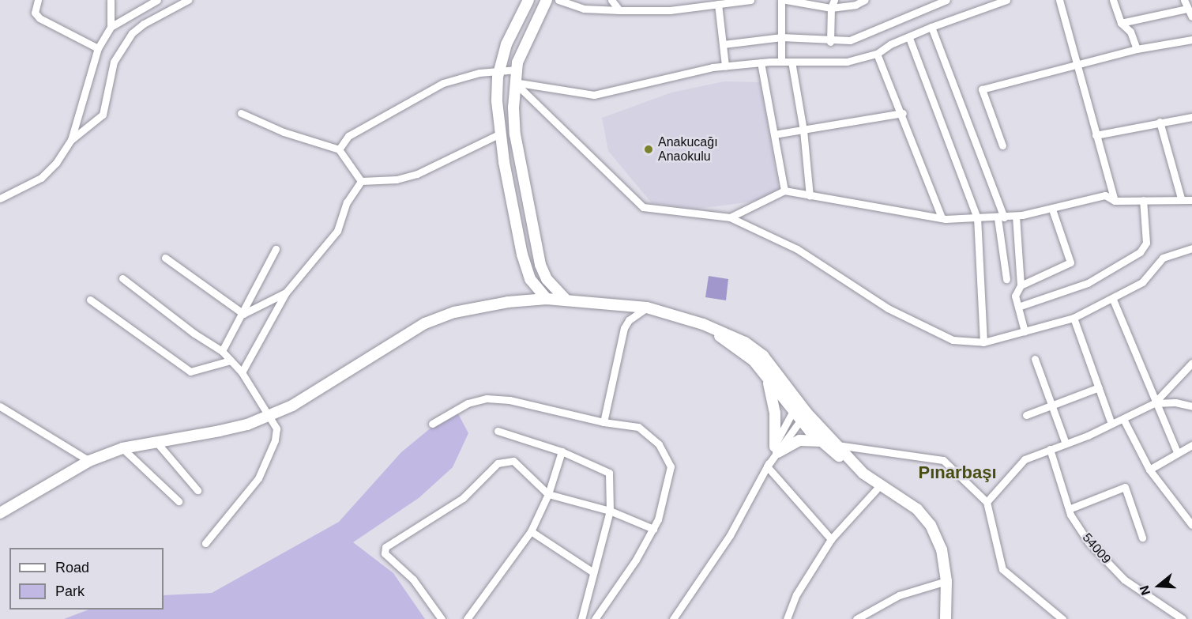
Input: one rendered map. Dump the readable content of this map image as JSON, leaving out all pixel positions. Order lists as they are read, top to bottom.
{
  "streets": {
    "street": ["54009"]
  },
  "districts": ["Pınarbaşı"],
  "places": ["Anakucağı Anaokulu"],
  "legend": ["Road", "Park"],
  "north": "left"
}
